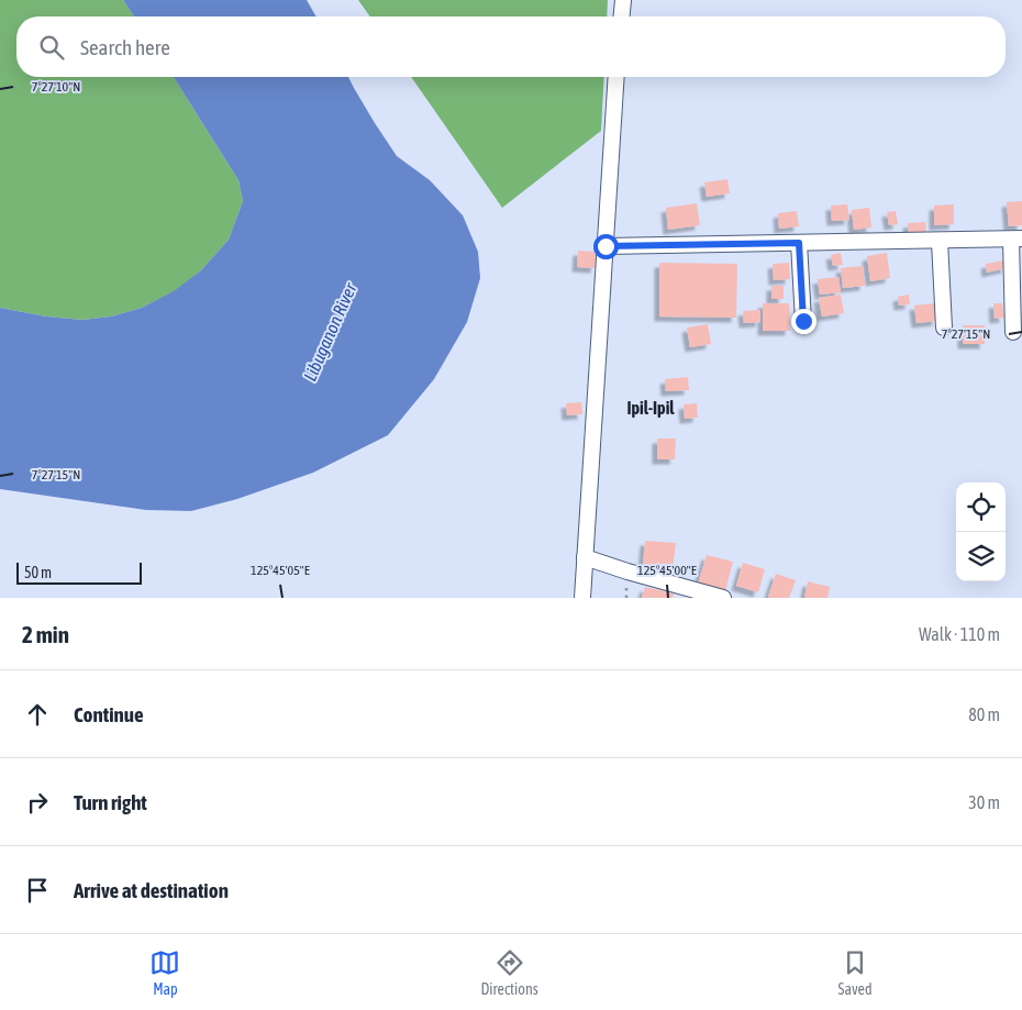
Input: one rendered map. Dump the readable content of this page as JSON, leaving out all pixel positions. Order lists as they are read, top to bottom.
{
  "districts": ["Ipil-Ipil"],
  "water": ["Libuganon River"],
  "scale_bar": "50 m",
  "page": {
    "search": "Search here",
    "scale": "50 m",
    "heading": ["2 min", "Walk · 110 m"],
    "list": [
      ["Continue", "80 m"],
      ["Turn right", "30 m"],
      "Arrive at destination"
    ],
    "nav": ["Map", "Directions", "Saved"]
  },
  "coordinates": [
    "7°27'10\"N",
    "7°27'15\"N",
    "125°45'05\"E",
    "125°45'00\"E"
  ]
}
